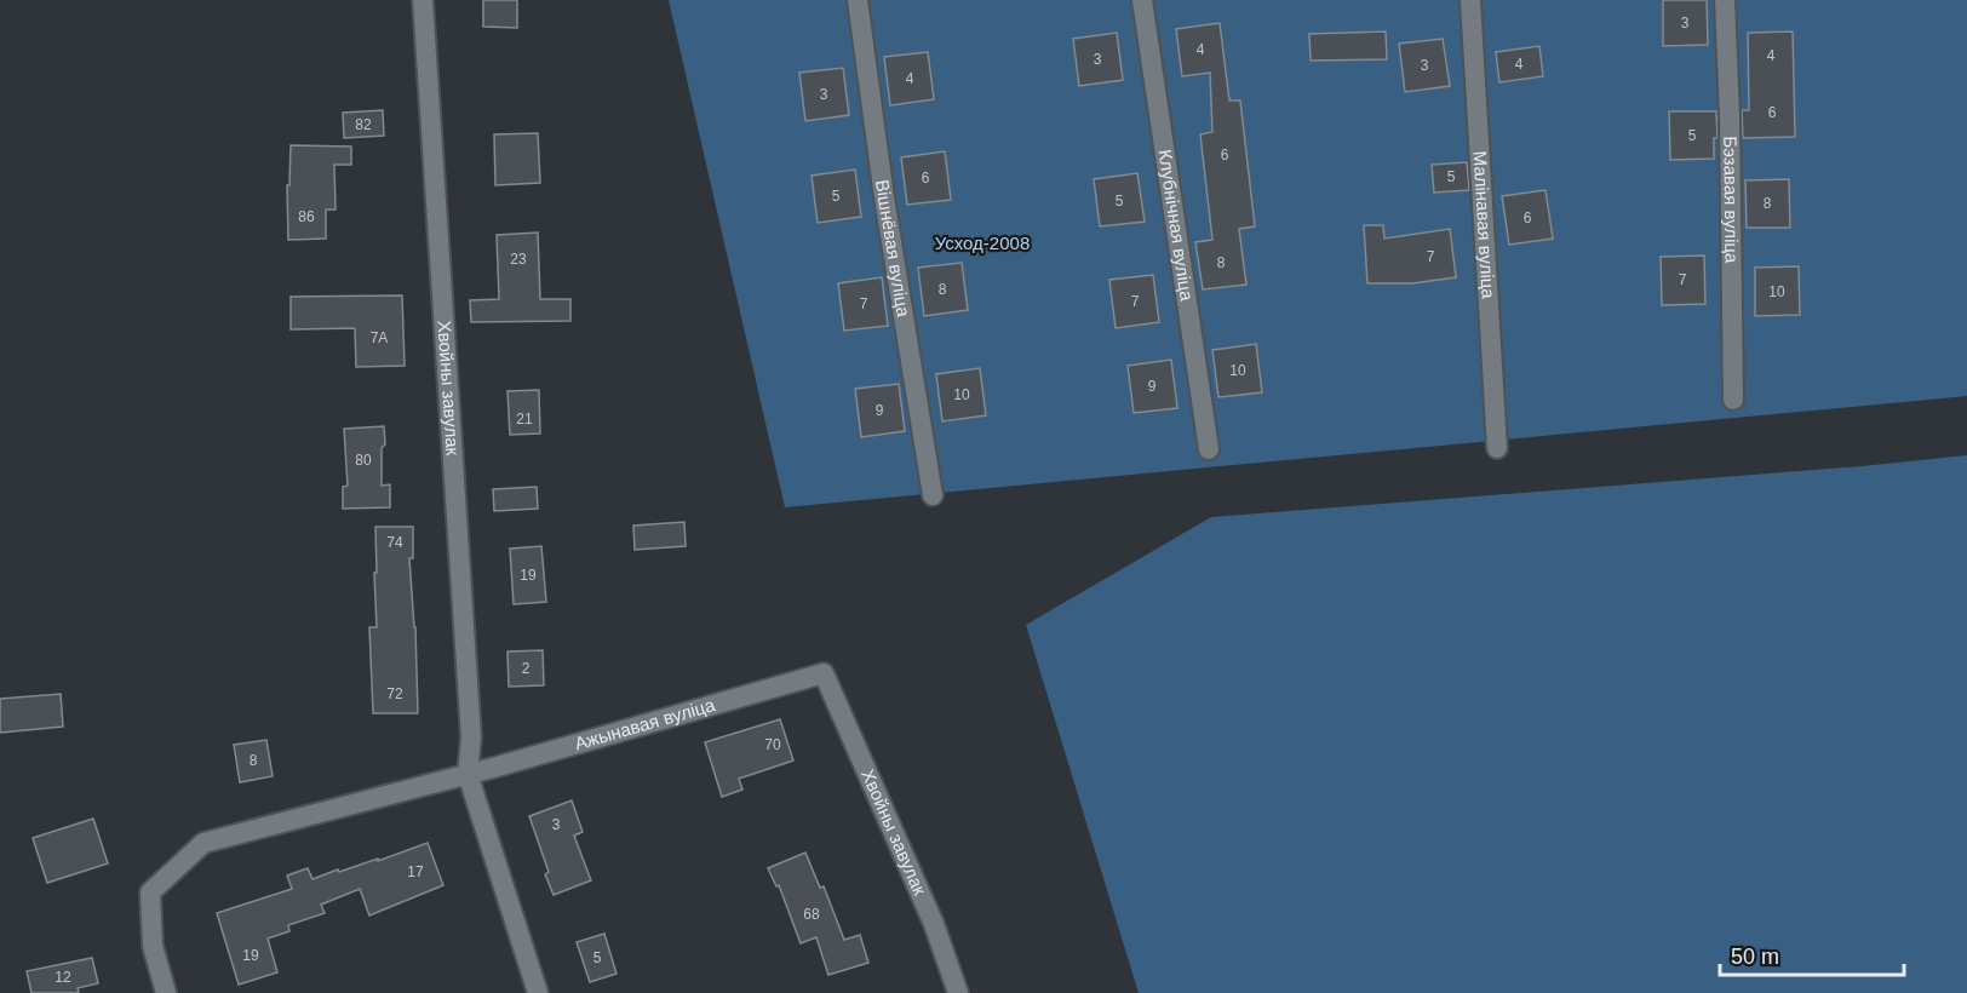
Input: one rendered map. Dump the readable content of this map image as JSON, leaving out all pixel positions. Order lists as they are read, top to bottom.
{
  "streets": {
    "street": [
      "Бэзавая вуліца",
      "Клубнічная вуліца",
      "Малінавая вуліца",
      "Вішнёвая вуліца",
      "Хвойны завулак",
      "Ажынавая вуліца"
    ]
  },
  "crossings": [
    ["Хвойны завулак", "Ажынавая вуліца"]
  ],
  "parks": ["Усход-2008"],
  "house_numbers": [
    "3",
    "4",
    "4",
    "3",
    "4",
    "3",
    "4",
    "3",
    "6",
    "82",
    "5",
    "6",
    "5",
    "6",
    "5",
    "5",
    "8",
    "86",
    "6",
    "7",
    "23",
    "8",
    "7",
    "8",
    "10",
    "7",
    "7",
    "7А",
    "10",
    "9",
    "10",
    "9",
    "21",
    "80",
    "74",
    "19",
    "2",
    "72",
    "70",
    "8",
    "3",
    "17",
    "68",
    "19",
    "5",
    "12"
  ],
  "scale_bar": "50 m"
}
